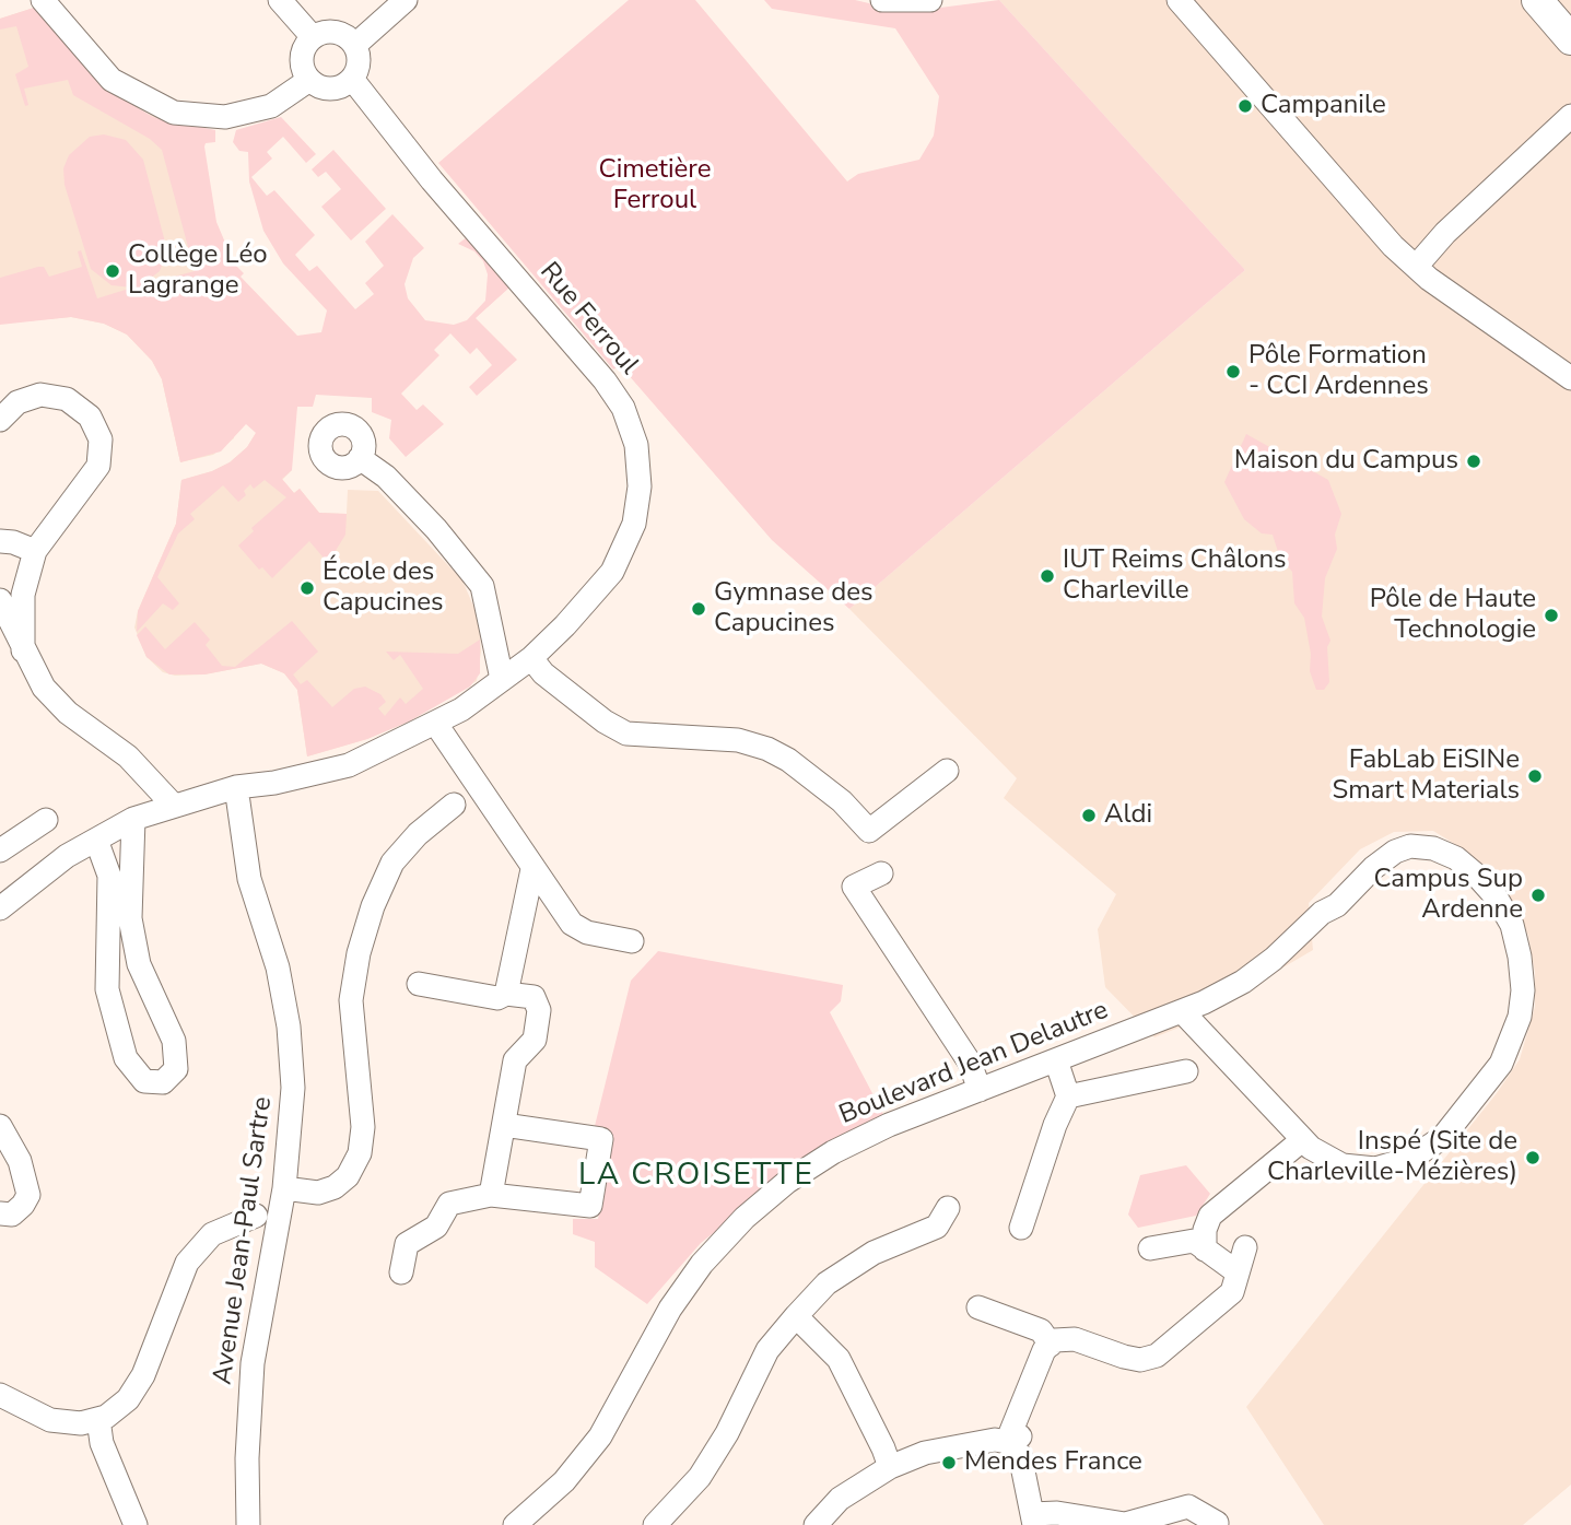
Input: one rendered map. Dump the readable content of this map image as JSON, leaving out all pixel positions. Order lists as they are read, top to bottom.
{
  "streets": {
    "street": ["Rue Ferroul", "Boulevard Jean Delautre", "Avenue Jean-Paul Sartre"]
  },
  "crossings": [
    ["Rue Ferroul", "Avenue Jean-Paul Sartre"]
  ],
  "districts": ["LA CROISETTE"],
  "parks": ["Cimetière Ferroul"],
  "places": [
    "Campanile",
    "Collège Léo Lagrange",
    "Pôle Formation - CCI Ardennes",
    "Maison du Campus",
    "IUT Reims Châlons Charleville",
    "École des Capucines",
    "Gymnase des Capucines",
    "Pôle de Haute Technologie",
    "FabLab EiSINe Smart Materials",
    "Aldi",
    "Campus Sup Ardenne",
    "Inspé (Site de Charleville-Mézières)",
    "Mendes France"
  ]
}
